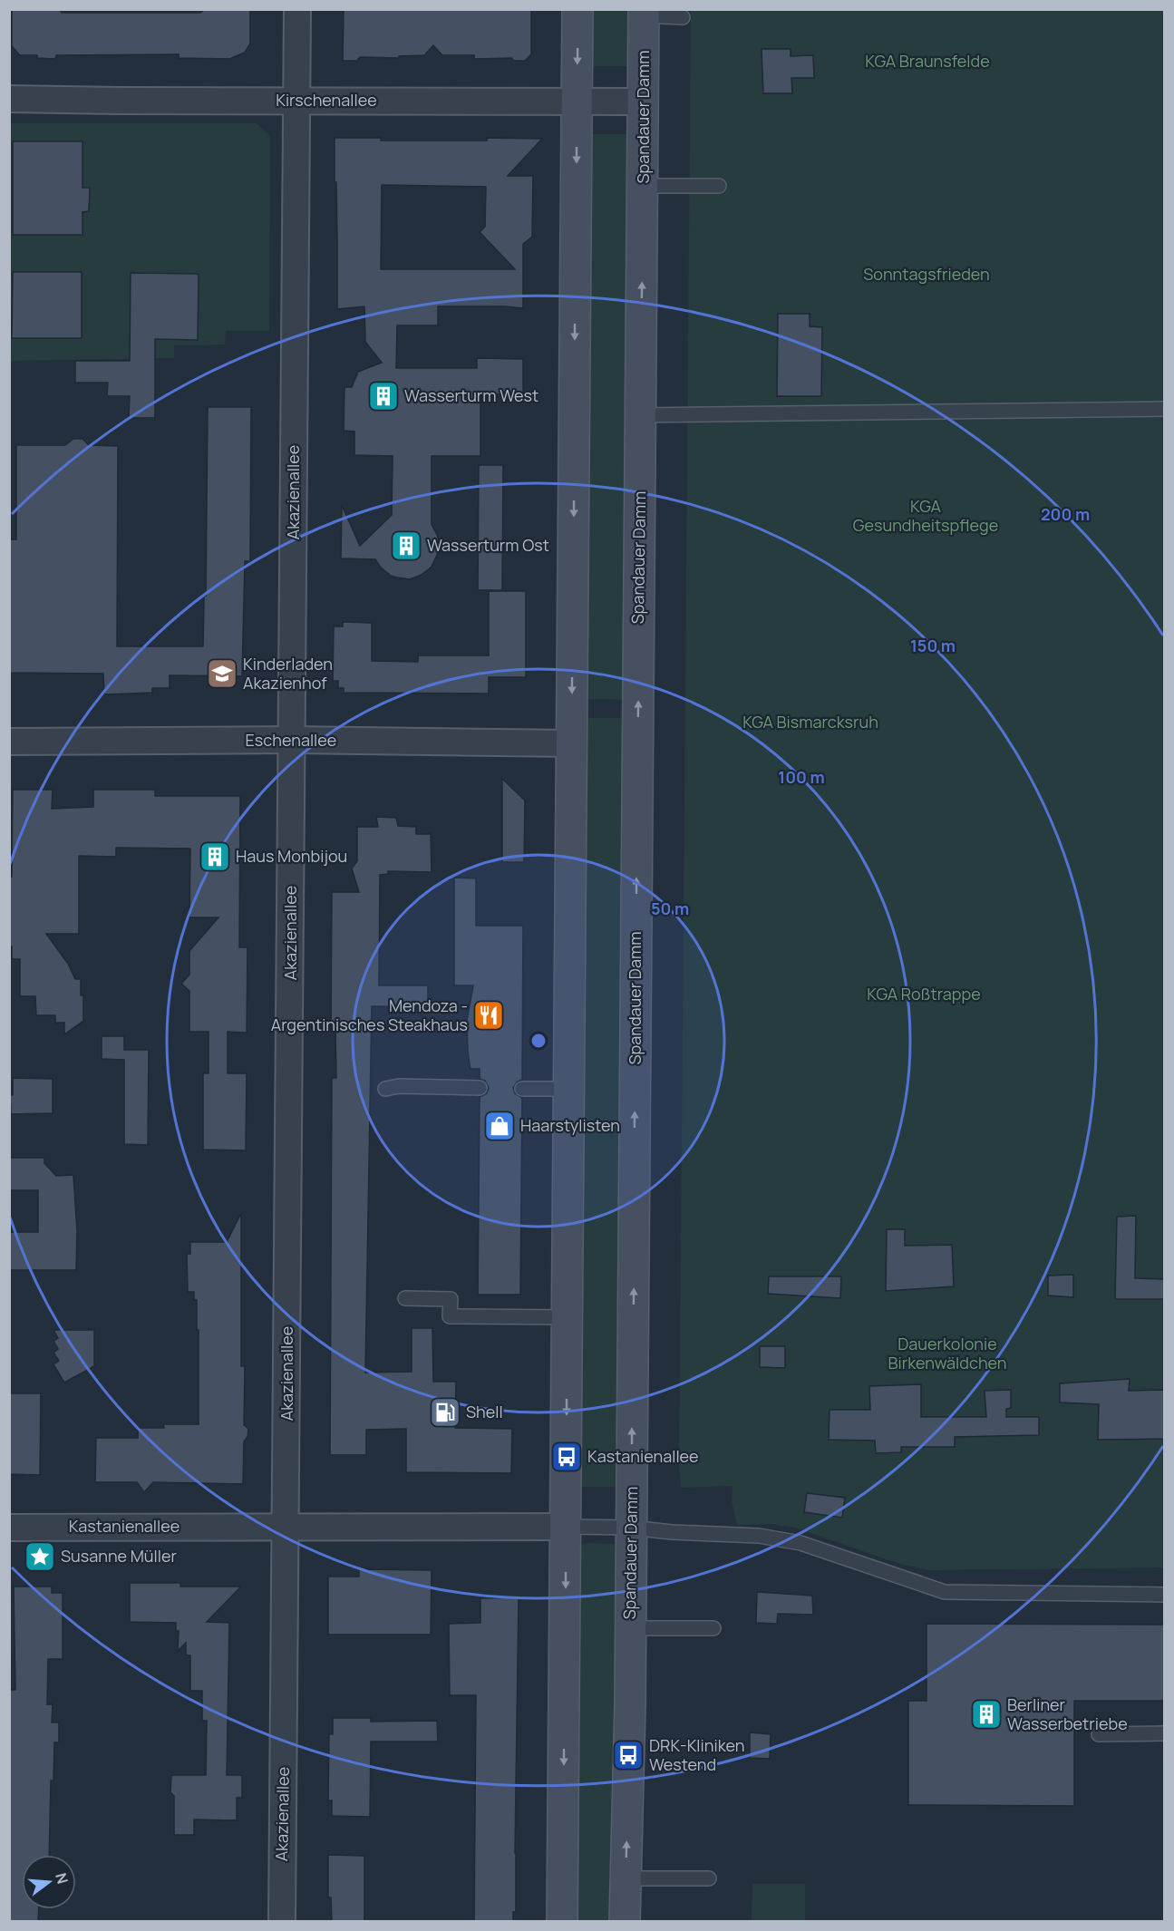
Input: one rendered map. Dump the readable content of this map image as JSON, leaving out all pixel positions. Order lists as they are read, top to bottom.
{
  "streets": {
    "main road": ["Spandauer Damm"],
    "street": [
      "Kirschenallee",
      "Akazienallee",
      "Eschenallee",
      "Kastanienallee"
    ]
  },
  "crossings": [
    ["Kirschenallee", "Spandauer Damm"],
    ["Kirschenallee", "Akazienallee"],
    ["Akazienallee", "Eschenallee"],
    ["Akazienallee", "Kastanienallee"]
  ],
  "parks": [
    "KGA Braunsfelde",
    "Sonntagsfrieden",
    "KGA Gesundheitspflege",
    "KGA Bismarcksruh",
    "KGA Roßtrappe",
    "Dauerkolonie Birkenwäldchen"
  ],
  "places": {
    "building": [
      "Wasserturm West",
      "Wasserturm Ost",
      "Haus Monbijou",
      "Berliner Wasserbetriebe"
    ],
    "school or university": ["Kinderladen Akazienhof"],
    "restaurant": ["Mendoza - Argentinisches Steakhaus"],
    "shop": ["Haarstylisten"],
    "fuel station": ["Shell"],
    "bus stop": ["Kastanienallee", "DRK-Kliniken Westend"],
    "place": ["Susanne Müller"]
  },
  "north": "right",
  "rings": [
    "200 m",
    "150 m",
    "100 m",
    "50 m"
  ]
}
